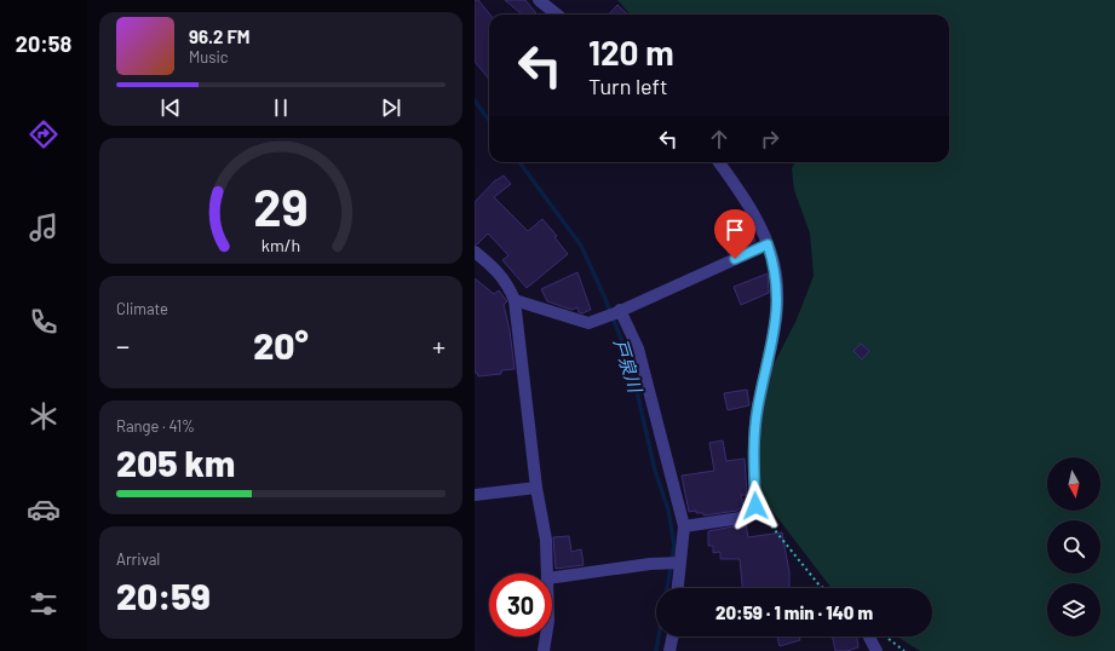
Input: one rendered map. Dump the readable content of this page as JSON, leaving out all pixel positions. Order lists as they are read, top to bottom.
{
  "water": ["戸泉川"],
  "north": "bottom",
  "page": {
    "tabs": "20:58",
    "turn": ["120 m", "Turn left"],
    "song": ["96.2 FM", "Music"],
    "tile": [
      "Climate",
      ["Range · 41%", "205 km"],
      ["Arrival", "20:59"]
    ],
    "heat": ["−", "20°", "+"],
    "limit": "30",
    "trip": "20:59 · 1 min · 140 m",
    "gauge": ["29", "km/h"]
  }
}
